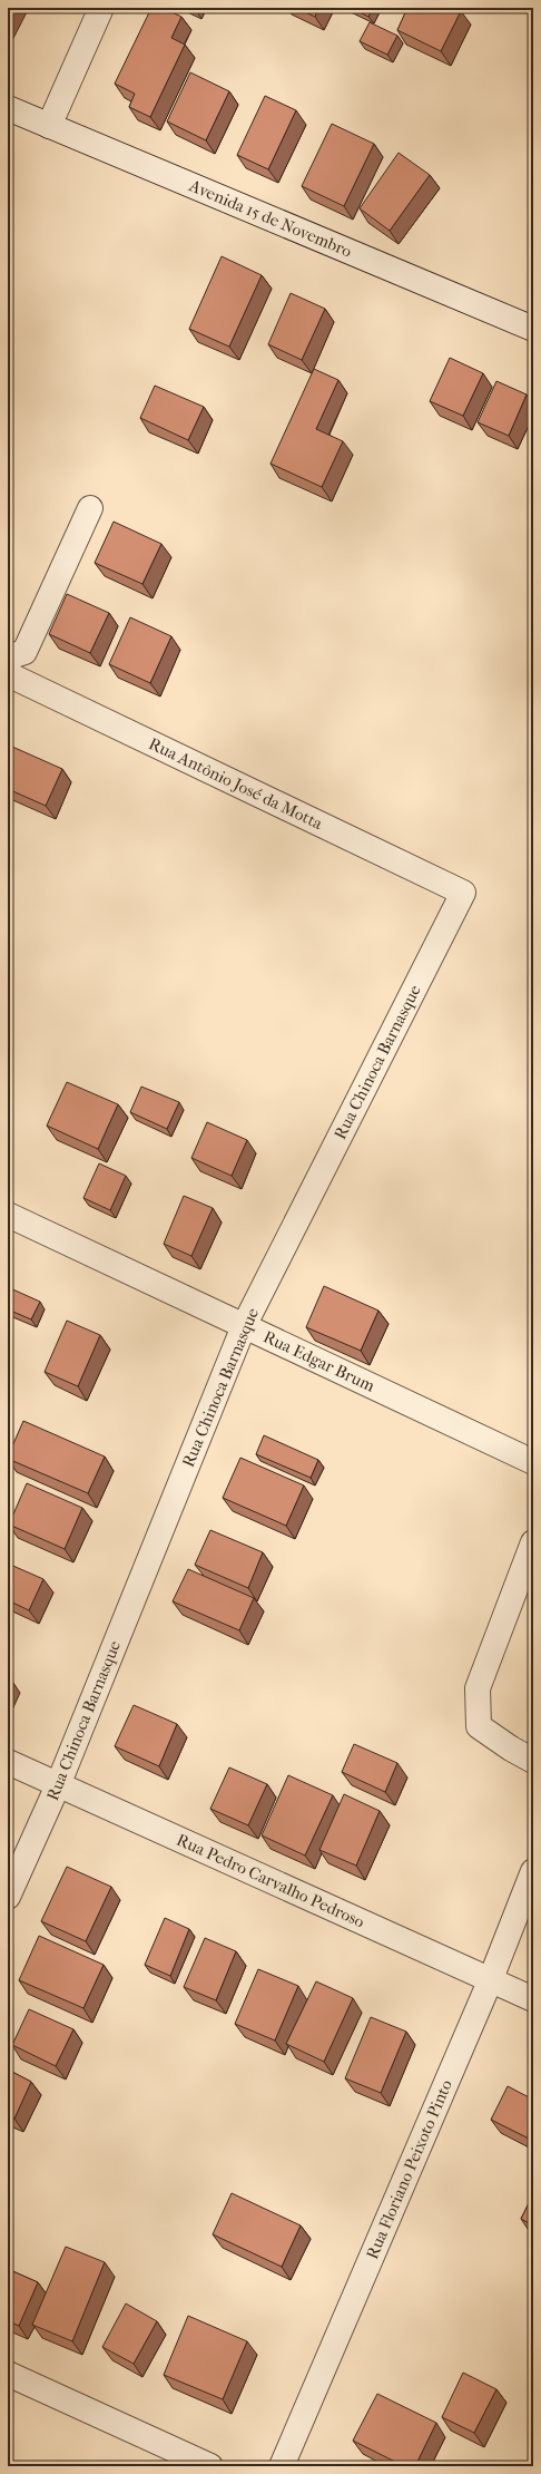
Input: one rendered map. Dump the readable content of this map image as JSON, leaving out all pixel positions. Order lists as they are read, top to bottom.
{
  "streets": {
    "street": [
      "Avenida 15 de Novembro",
      "Rua Antônio José da Motta",
      "Rua Chinoca Barnasque",
      "Rua Edgar Brum",
      "Rua Pedro Carvalho Pedroso",
      "Rua Floriano Peixoto Pinto"
    ]
  },
  "crossings": [
    ["Rua Antônio José da Motta", "Rua Chinoca Barnasque"],
    ["Rua Chinoca Barnasque", "Rua Edgar Brum"],
    ["Rua Chinoca Barnasque", "Rua Pedro Carvalho Pedroso"],
    ["Rua Pedro Carvalho Pedroso", "Rua Floriano Peixoto Pinto"]
  ]
}
